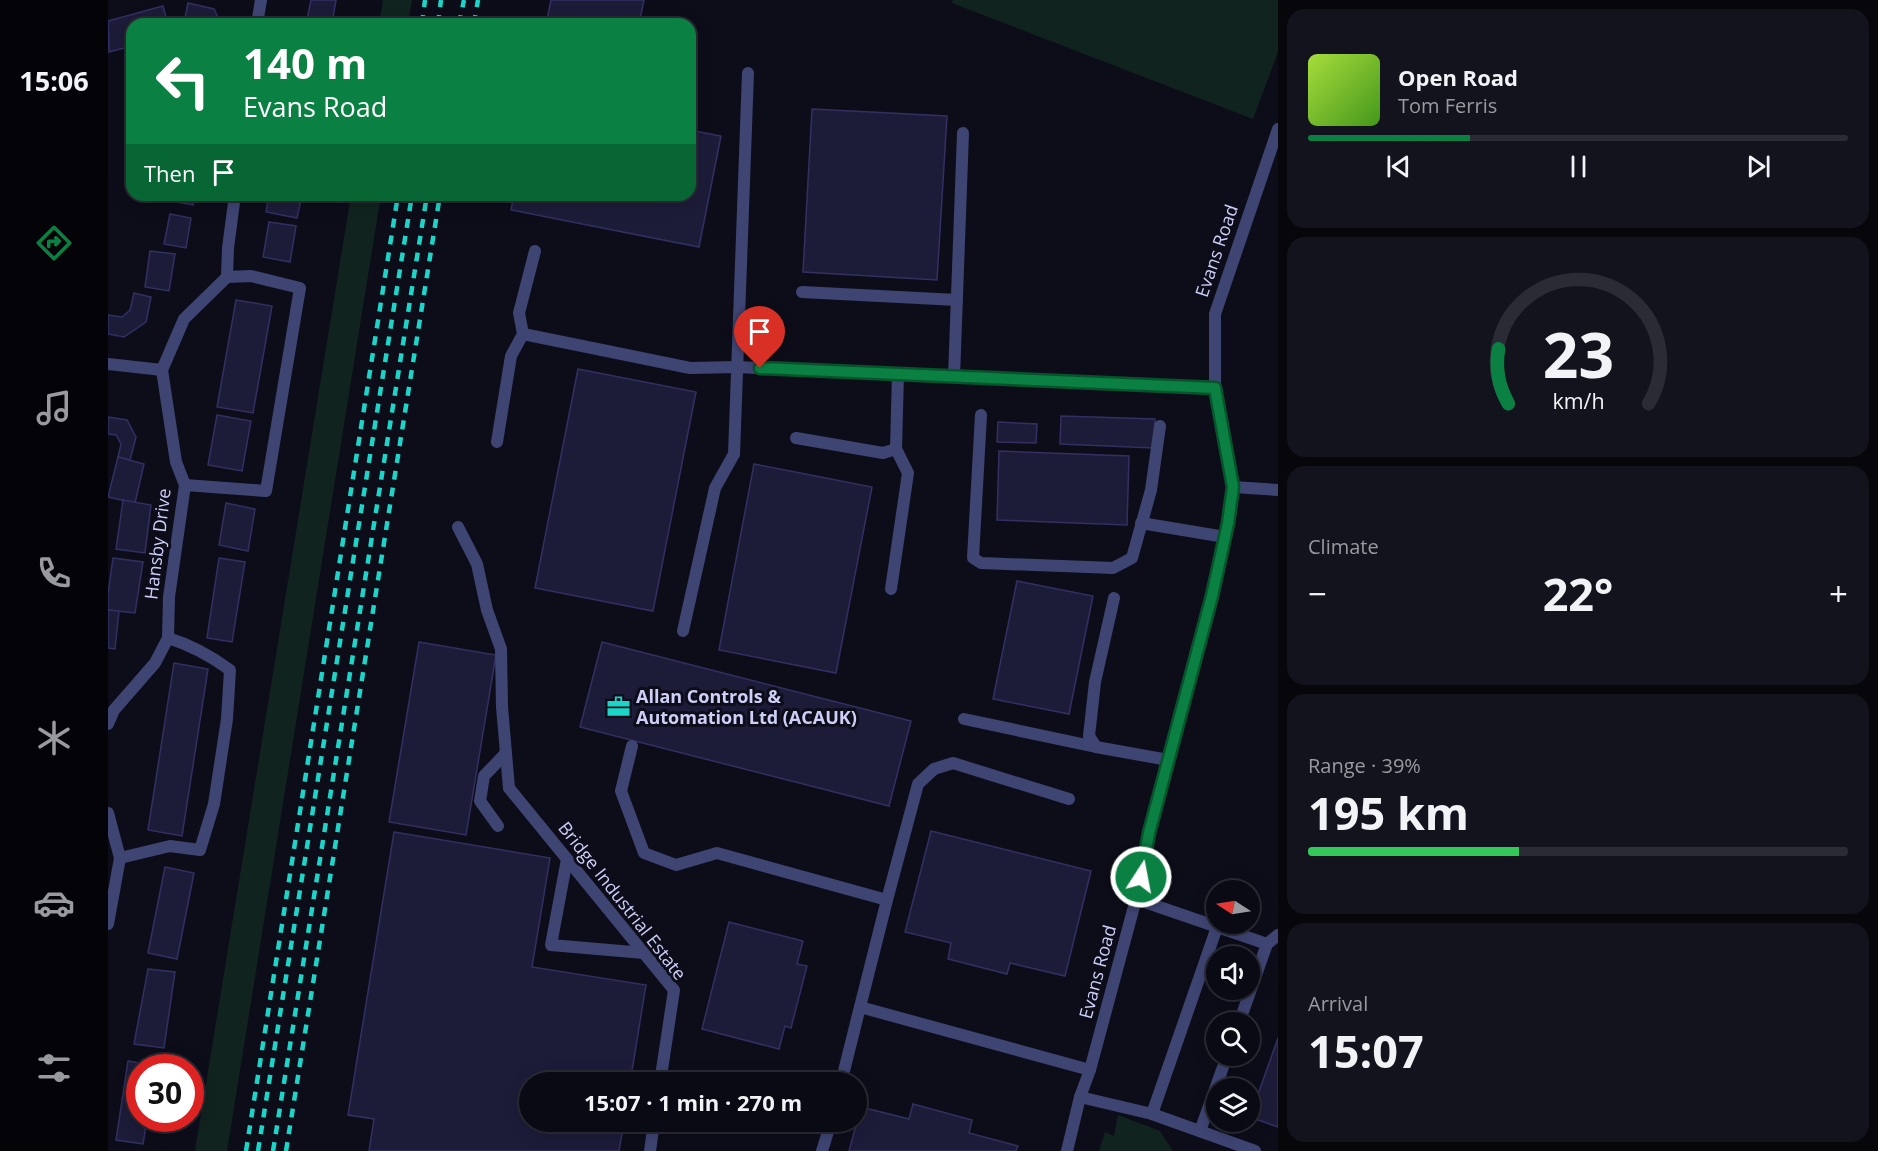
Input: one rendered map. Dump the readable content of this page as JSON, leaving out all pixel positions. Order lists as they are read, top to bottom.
{
  "streets": {
    "street": ["Evans Road", "Hansby Drive", "Bridge Industrial Estate"]
  },
  "places": {
    "office": ["Allan Controls & Automation Ltd (ACAUK)"]
  },
  "north": "left",
  "page": {
    "tabs": "15:06",
    "turn": ["140 m", "Evans Road"],
    "song": ["Open Road", "Tom Ferris"],
    "then": "Then",
    "tile": [
      "Climate",
      ["Range · 39%", "195 km"],
      ["Arrival", "15:07"]
    ],
    "heat": ["−", "22°", "+"],
    "limit": "30",
    "trip": "15:07 · 1 min · 270 m",
    "gauge": ["23", "km/h"]
  }
}
